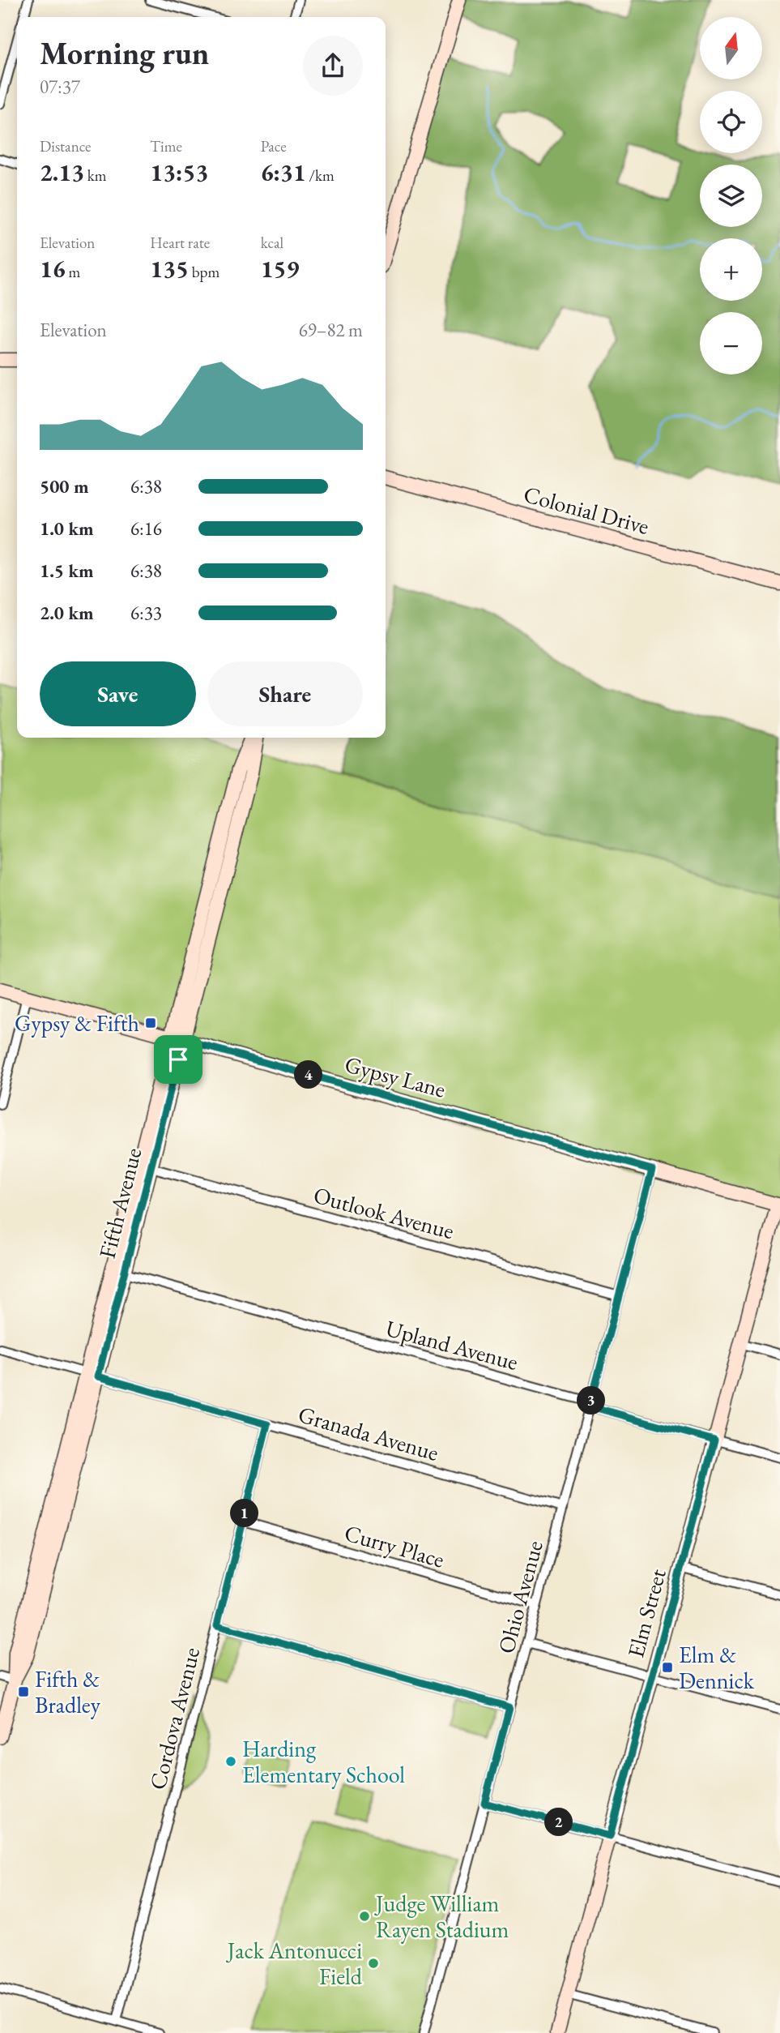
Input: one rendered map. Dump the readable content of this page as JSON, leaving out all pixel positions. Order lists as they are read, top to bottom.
{
  "streets": {
    "street": [
      "Colonial Drive",
      "Gypsy Lane",
      "Fifth Avenue",
      "Outlook Avenue",
      "Upland Avenue",
      "Granada Avenue",
      "Curry Place",
      "Ohio Avenue",
      "Elm Street",
      "Cordova Avenue"
    ]
  },
  "crossings": [
    ["Gypsy Lane", "Fifth Avenue"],
    ["Gypsy Lane", "Ohio Avenue"],
    ["Gypsy Lane", "Elm Street"],
    ["Fifth Avenue", "Outlook Avenue"],
    ["Fifth Avenue", "Upland Avenue"],
    ["Fifth Avenue", "Granada Avenue"],
    ["Outlook Avenue", "Ohio Avenue"],
    ["Upland Avenue", "Ohio Avenue"],
    ["Upland Avenue", "Elm Street"],
    ["Granada Avenue", "Ohio Avenue"],
    ["Granada Avenue", "Cordova Avenue"],
    ["Curry Place", "Ohio Avenue"],
    ["Curry Place", "Cordova Avenue"]
  ],
  "places": {
    "transit": ["Gypsy & Fifth", "Elm & Dennick", "Fifth & Bradley"],
    "other": ["Harding Elementary School", "Judge William Rayen Stadium", "Jack Antonucci Field"]
  },
  "north": "top",
  "page": {
    "map_buttons": ["+", "−"],
    "heading": ["Morning run", "07:37"],
    "stats": [
      ["Distance", "2.13 km"],
      ["Time", "13:53"],
      ["Pace", "6:31 /km"],
      ["Elevation", "16 m"],
      ["Heart rate", "135 bpm"],
      ["kcal", "159"]
    ],
    "chart": ["Elevation", "69–82 m"],
    "list": [
      {
        "name": "500 m",
        "note": "6:38"
      },
      {
        "name": "1.0 km",
        "note": "6:16"
      },
      {
        "name": "1.5 km",
        "note": "6:38"
      },
      {
        "name": "2.0 km",
        "note": "6:33"
      }
    ],
    "buttons": ["Save", "Share"],
    "pins": [
      "4",
      "3",
      "1",
      "2"
    ]
  }
}
